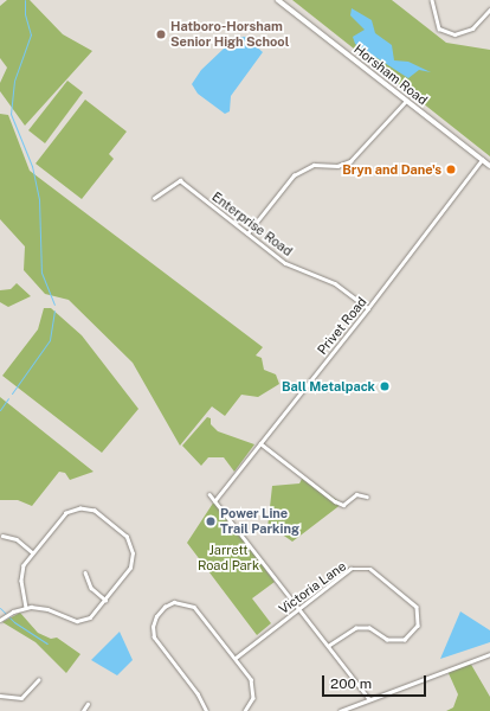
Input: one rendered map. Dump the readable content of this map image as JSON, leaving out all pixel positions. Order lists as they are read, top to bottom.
{
  "streets": {
    "main road": ["Horsham Road"],
    "street": ["Enterprise Road", "Privet Road", "Victoria Lane"]
  },
  "crossings": [
    ["Horsham Road", "Privet Road"],
    ["Enterprise Road", "Privet Road"]
  ],
  "parks": ["Jarrett Road Park"],
  "places": [
    "Hatboro-Horsham Senior High School",
    "Bryn and Dane's",
    "Ball Metalpack",
    "Power Line Trail Parking"
  ],
  "scale_bar": "200 m"
}
